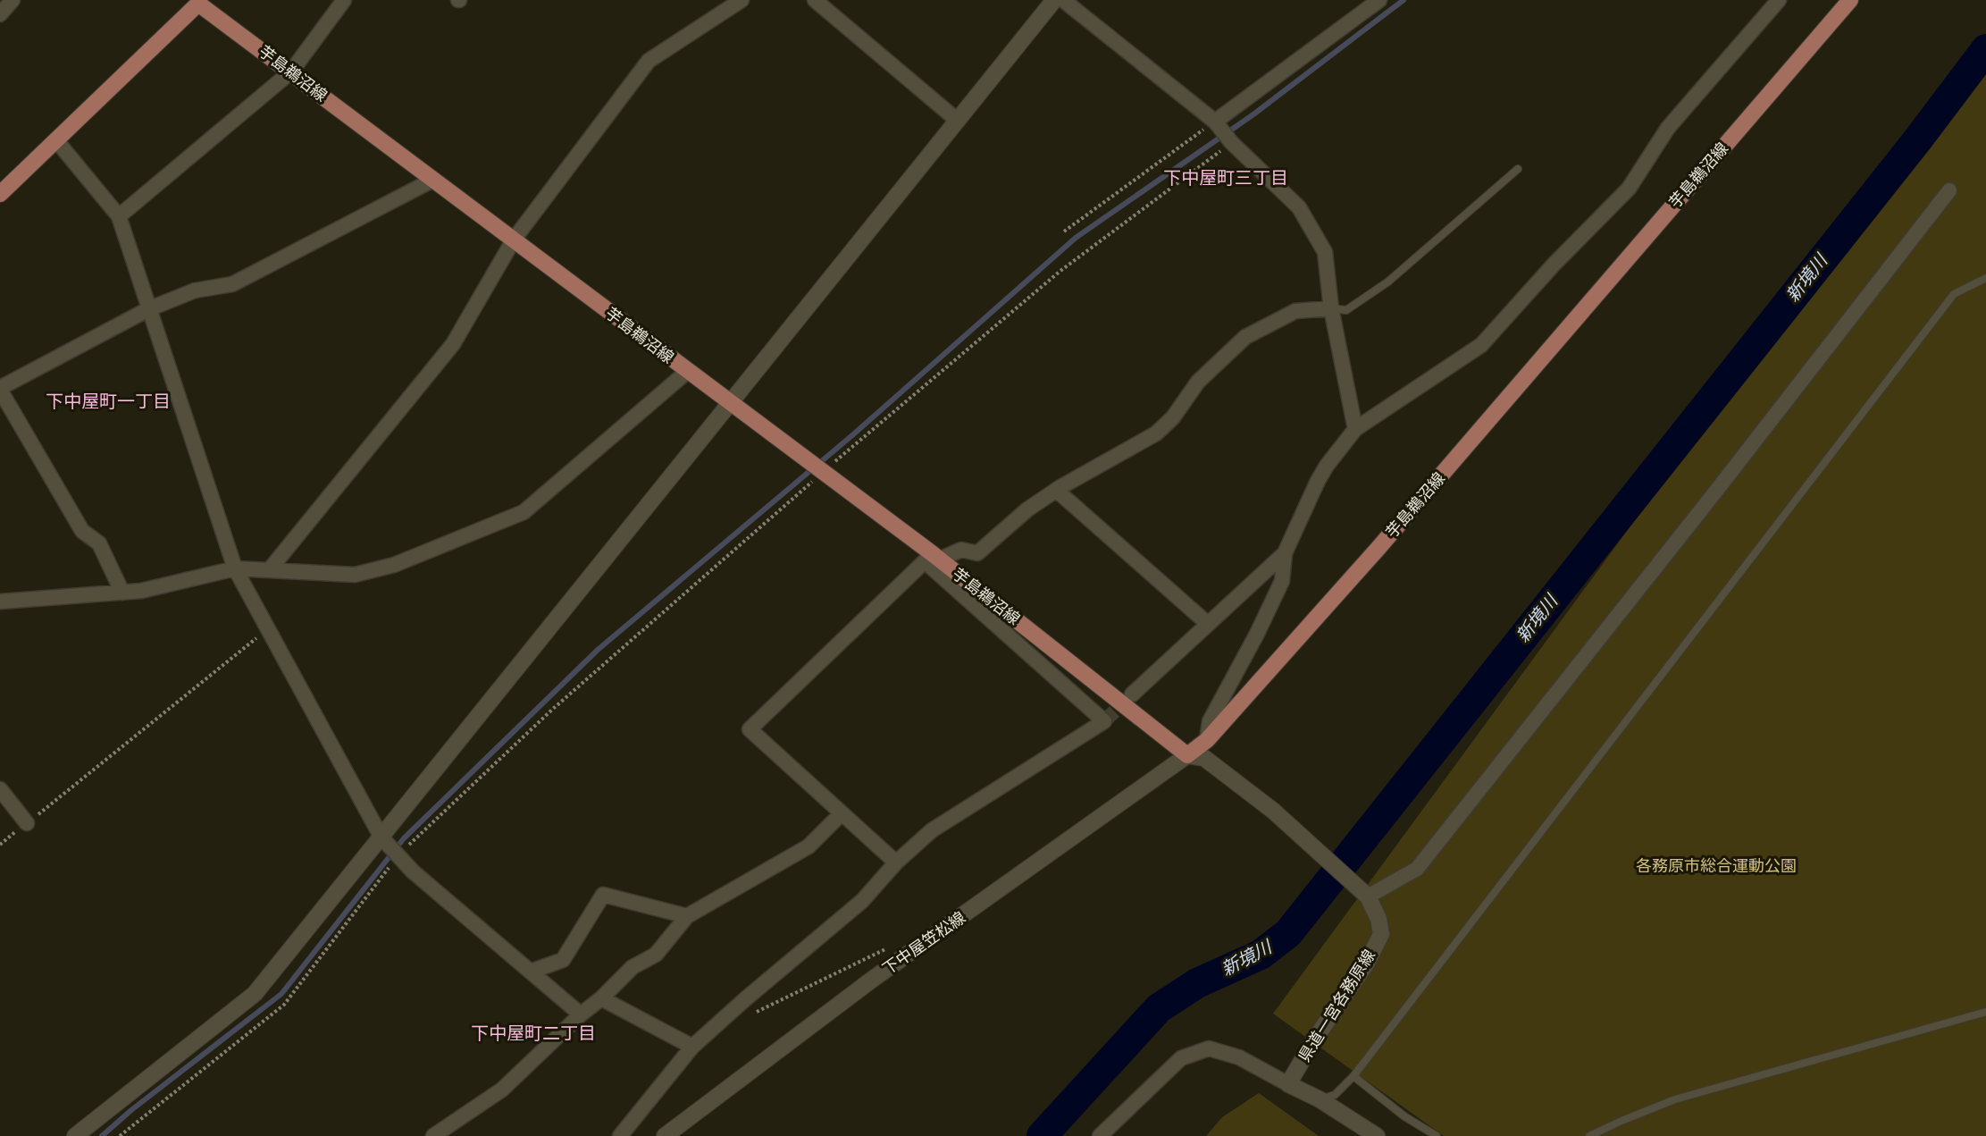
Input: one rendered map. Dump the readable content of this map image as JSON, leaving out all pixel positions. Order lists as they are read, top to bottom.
{
  "streets": {
    "main road": ["芋島鵜沼線"],
    "street": ["下中屋笠松線", "県道一宮各務原線"]
  },
  "crossings": [
    ["芋島鵜沼線", "下中屋笠松線"],
    ["芋島鵜沼線", "県道一宮各務原線"],
    ["下中屋笠松線", "県道一宮各務原線"]
  ],
  "districts": ["下中屋町三丁目", "下中屋町一丁目", "下中屋町二丁目"],
  "water": ["新境川"],
  "parks": ["各務原市総合運動公園"]
}
